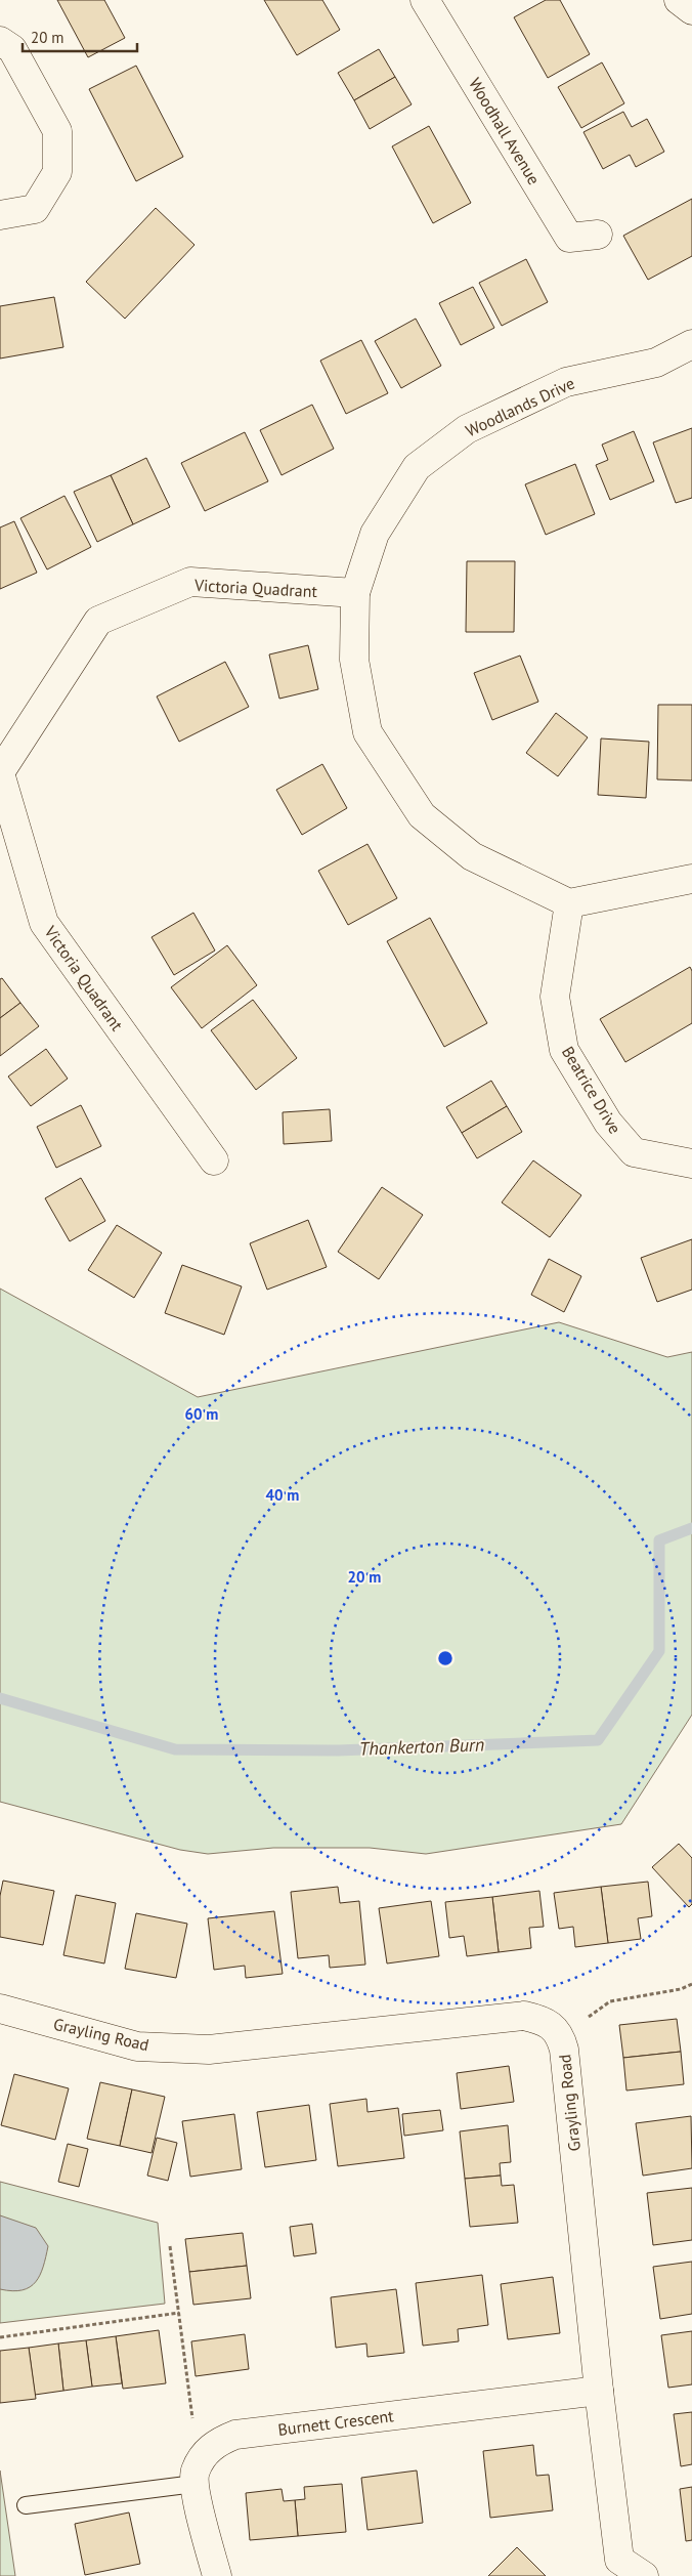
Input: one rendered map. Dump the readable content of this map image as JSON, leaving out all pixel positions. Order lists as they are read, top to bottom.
{
  "streets": {
    "street": [
      "Woodhall Avenue",
      "Woodlands Drive",
      "Victoria Quadrant",
      "Beatrice Drive",
      "Grayling Road",
      "Burnett Crescent"
    ]
  },
  "crossings": [
    ["Woodlands Drive", "Victoria Quadrant"],
    ["Woodlands Drive", "Beatrice Drive"],
    ["Grayling Road", "Burnett Crescent"]
  ],
  "water": ["Thankerton Burn"],
  "scale_bar": "20 m",
  "rings": ["60 m", "40 m", "20 m"]
}
